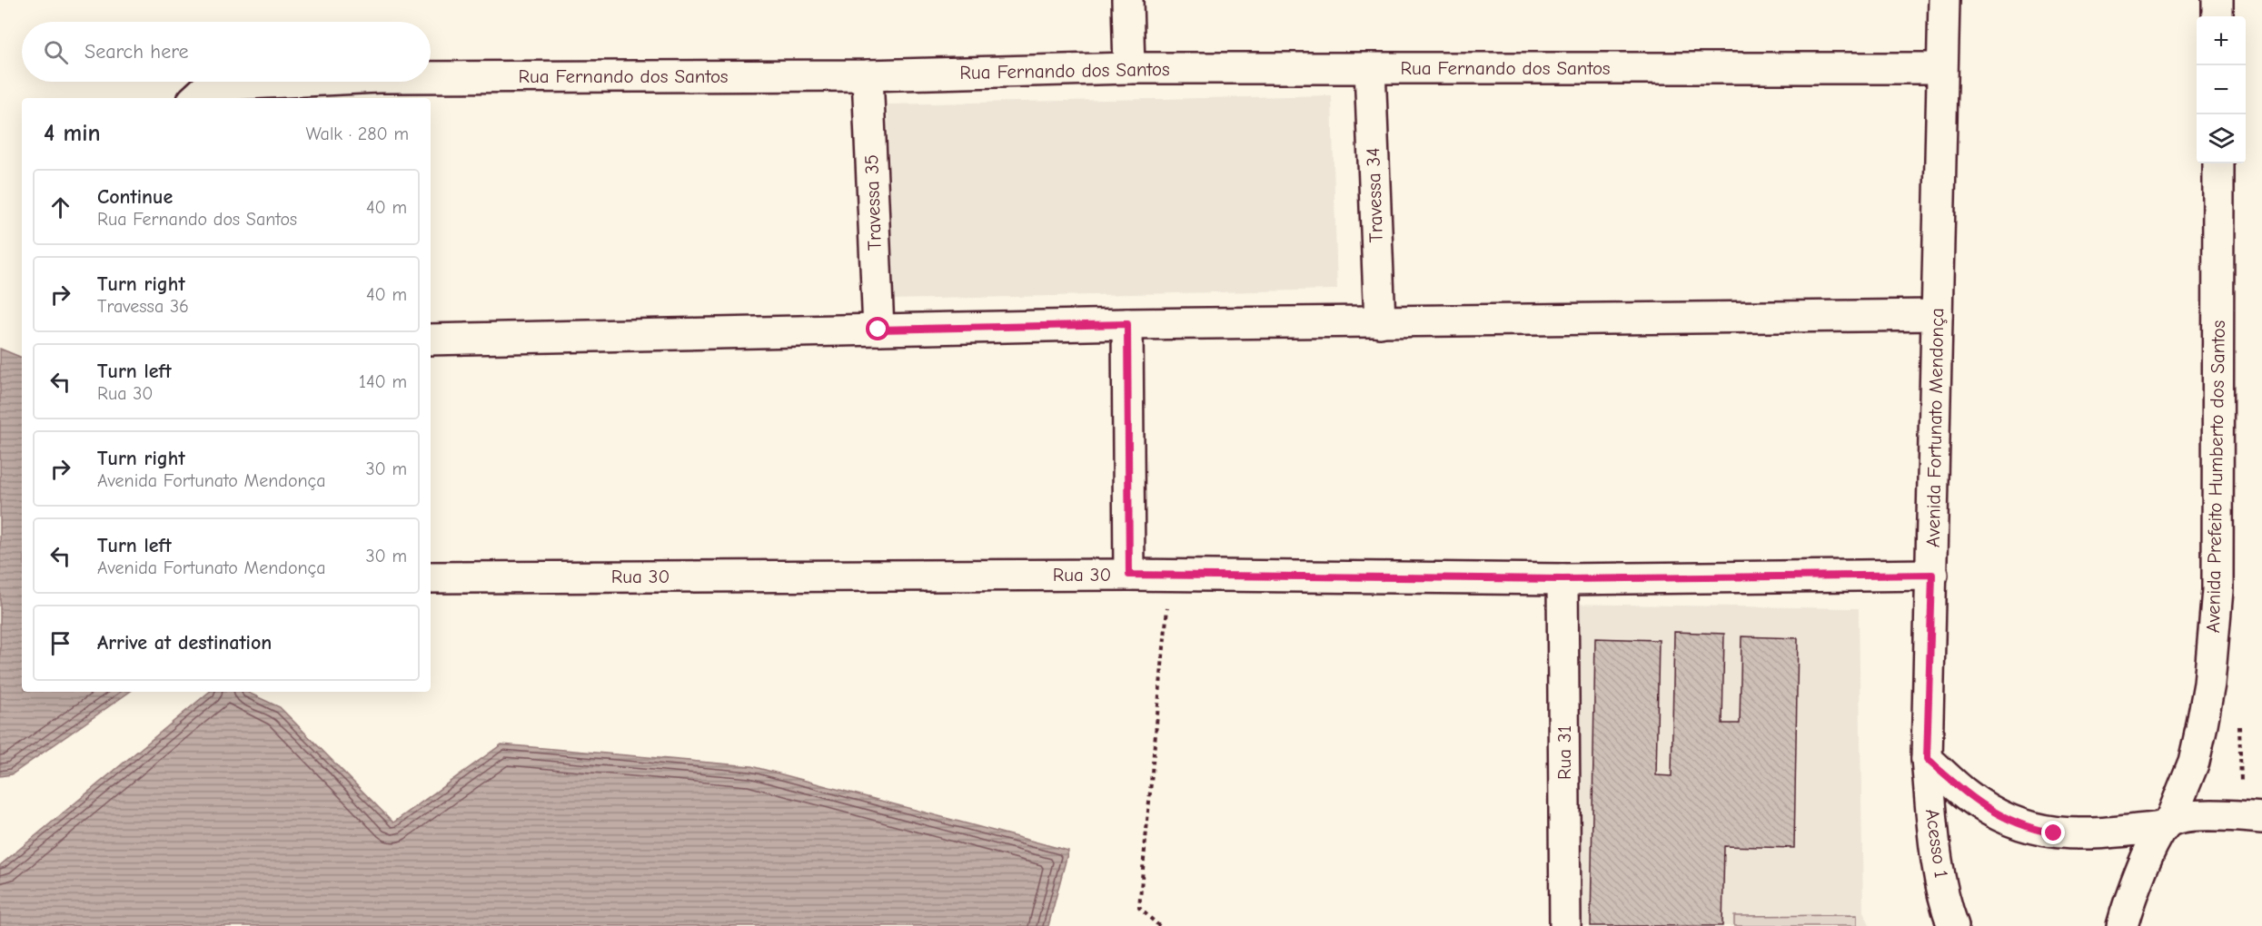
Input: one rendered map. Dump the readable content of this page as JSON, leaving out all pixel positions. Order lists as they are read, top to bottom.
{
  "streets": {
    "street": [
      "Rua Fernando dos Santos",
      "Travessa 34",
      "Travessa 35",
      "Avenida Fortunato Mendonça",
      "Avenida Prefeito Humberto dos Santos",
      "Rua 30",
      "Rua 31",
      "Acesso 1"
    ]
  },
  "crossings": [
    ["Rua Fernando dos Santos", "Travessa 34"],
    ["Rua Fernando dos Santos", "Travessa 35"],
    ["Rua Fernando dos Santos", "Avenida Fortunato Mendonça"],
    ["Avenida Fortunato Mendonça", "Rua 30"],
    ["Avenida Fortunato Mendonça", "Acesso 1"],
    ["Rua 30", "Rua 31"]
  ],
  "page": {
    "map_buttons": ["+", "−"],
    "search": "Search here",
    "heading": ["4 min", "Walk · 280 m"],
    "list": [
      ["Continue", "Rua Fernando dos Santos", "40 m"],
      ["Turn right", "Travessa 36", "40 m"],
      ["Turn left", "Rua 30", "140 m"],
      ["Turn right", "Avenida Fortunato Mendonça", "30 m"],
      ["Turn left", "Avenida Fortunato Mendonça", "30 m"],
      "Arrive at destination"
    ]
  }
}
